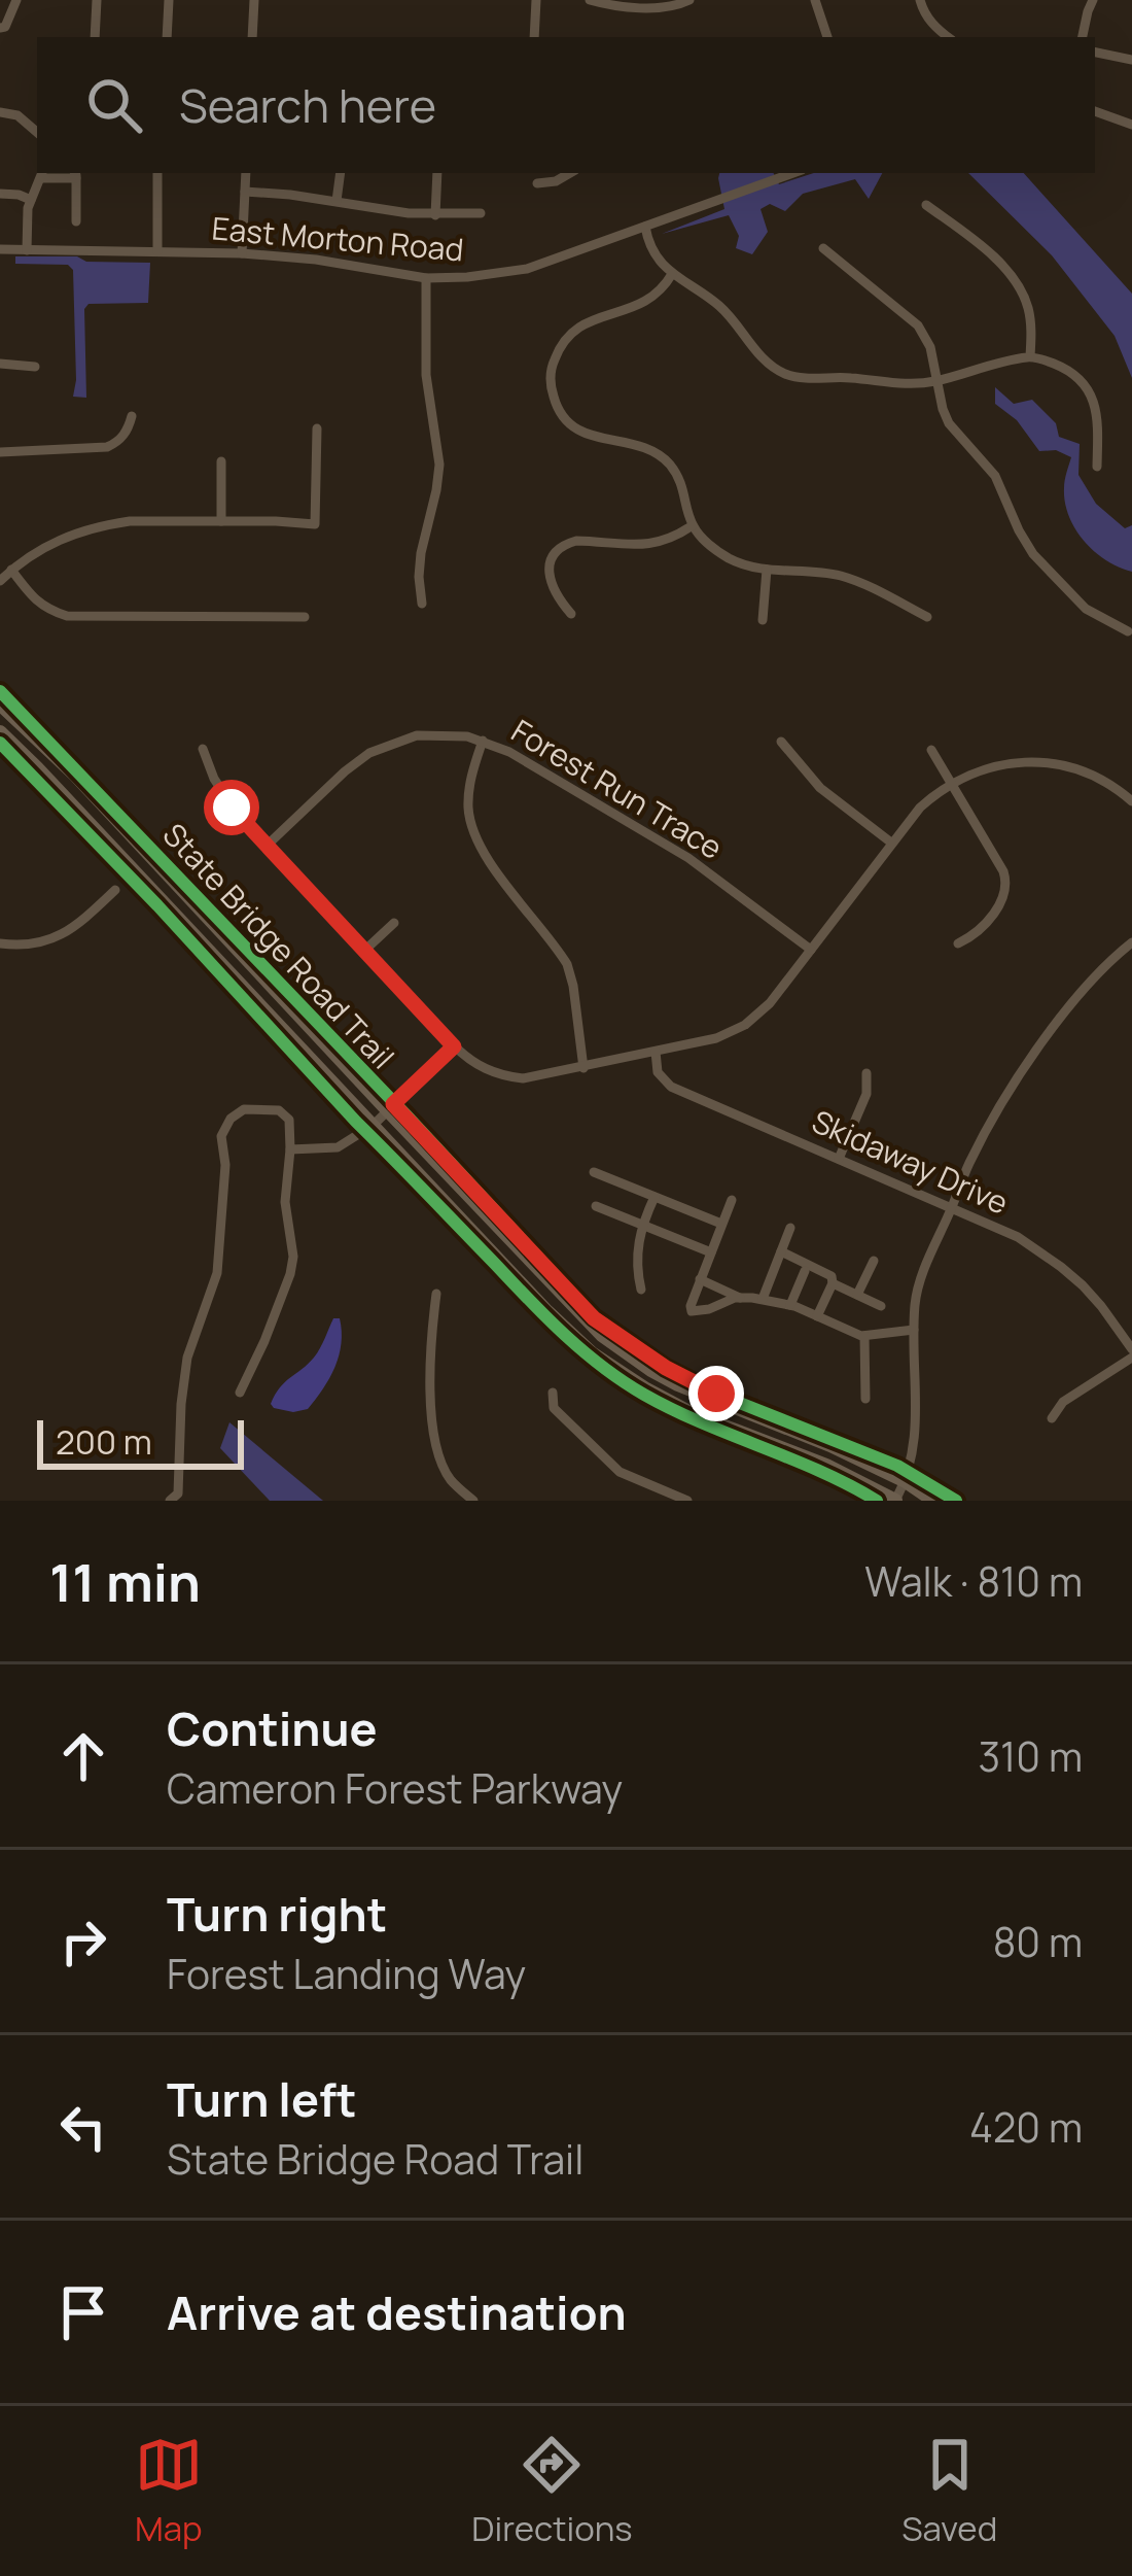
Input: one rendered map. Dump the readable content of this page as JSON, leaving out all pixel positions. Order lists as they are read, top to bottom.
{
  "streets": {
    "street": ["East Morton Road", "Forest Run Trace", "Skidaway Drive"],
    "cycle path": ["State Bridge Road Trail"]
  },
  "scale_bar": "200 m",
  "page": {
    "search": "Search here",
    "scale": "200 m",
    "heading": ["11 min", "Walk · 810 m"],
    "list": [
      ["Continue", "Cameron Forest Parkway", "310 m"],
      ["Turn right", "Forest Landing Way", "80 m"],
      ["Turn left", "State Bridge Road Trail", "420 m"],
      "Arrive at destination"
    ],
    "nav": ["Map", "Directions", "Saved"]
  }
}
